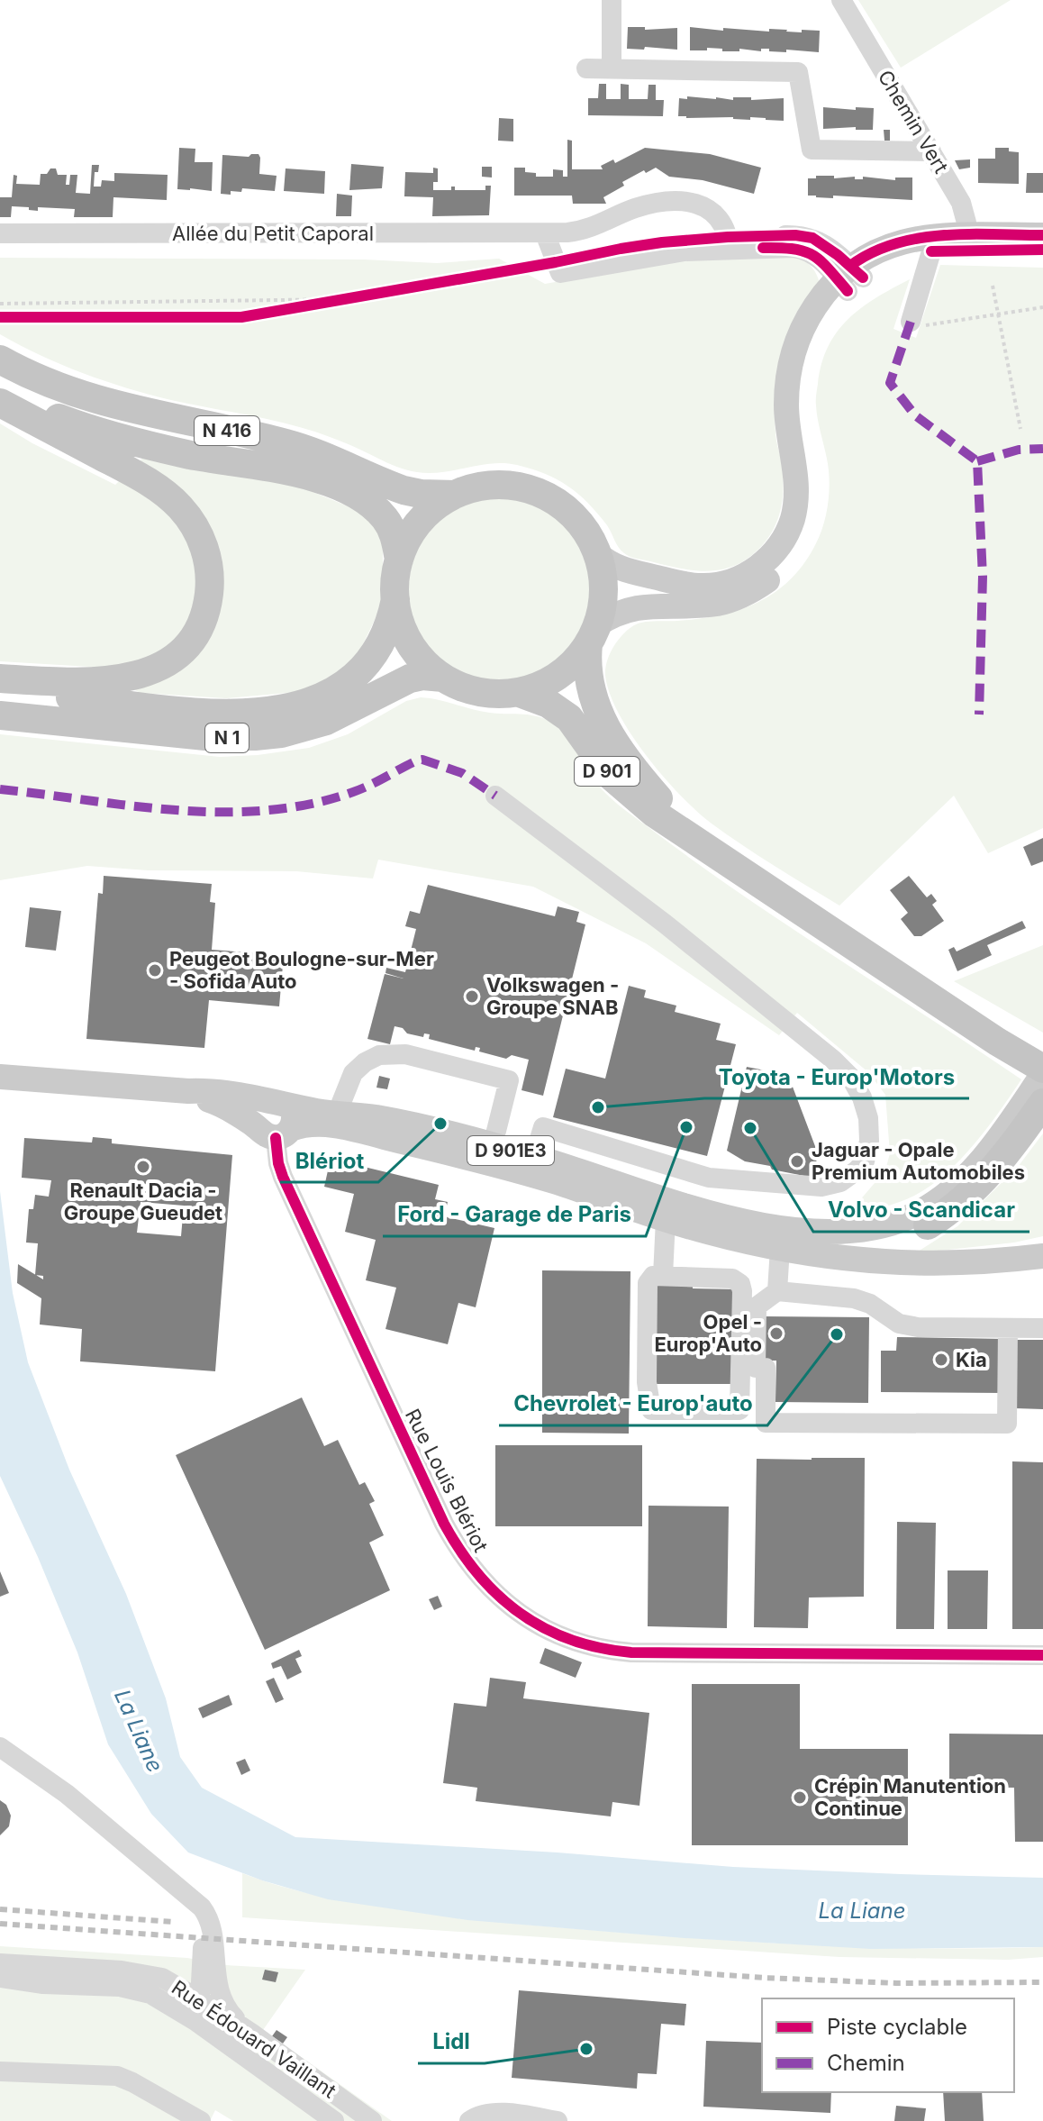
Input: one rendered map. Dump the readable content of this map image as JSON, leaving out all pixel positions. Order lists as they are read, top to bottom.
{
  "streets": {
    "highway": [
      "N 416",
      "N 1",
      "D 901",
      "D 901E3"
    ],
    "street": [
      "Chemin Vert",
      "Allée du Petit Caporal",
      "Rue Louis Blériot",
      "Rue Édouard Vaillant"
    ]
  },
  "crossings": [
    ["N 416", "N 1"],
    ["N 416", "D 901"],
    ["N 1", "D 901"],
    ["D 901", "D 901E3"],
    ["D 901E3", "Rue Louis Blériot"]
  ],
  "water": ["La Liane"],
  "places": [
    "Peugeot Boulogne-sur-Mer - Sofida Auto",
    "Volkswagen - Groupe SNAB",
    "Toyota - Europ'Motors",
    "Blériot",
    "Ford - Garage de Paris",
    "Volvo - Scandicar",
    "Jaguar - Opale Premium Automobiles",
    "Renault Dacia - Groupe Gueudet",
    "Opel - Europ'Auto",
    "Chevrolet - Europ'auto",
    "Kia",
    "Crépin Manutention Continue",
    "Lidl"
  ],
  "legend": ["Piste cyclable", "Chemin"]
}
